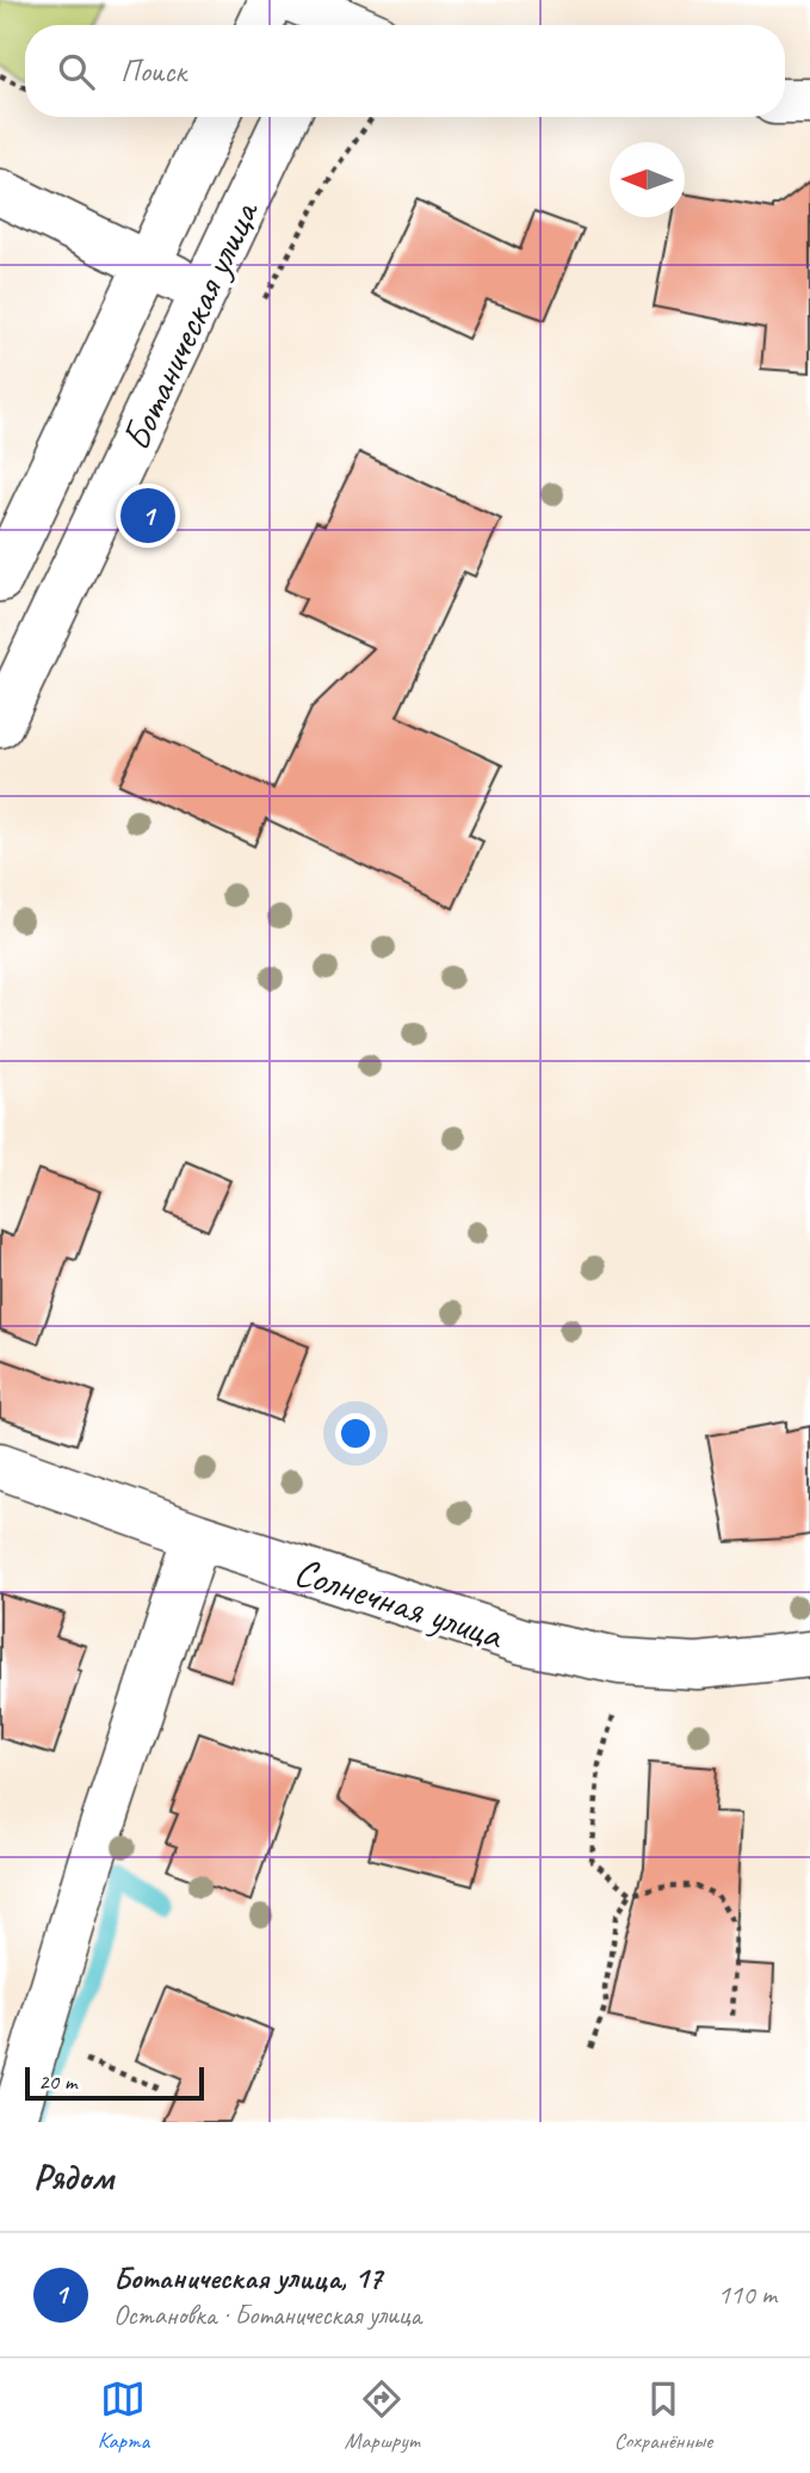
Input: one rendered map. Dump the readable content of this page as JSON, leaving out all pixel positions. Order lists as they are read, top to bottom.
{
  "streets": {
    "street": ["Ботаническая улица", "Солнечная улица"]
  },
  "scale_bar": "20 m",
  "north": "left",
  "page": {
    "search": "Поиск",
    "pins": "1",
    "scale": "20 m",
    "heading": "Рядом",
    "list": [
      {
        "mark": "1",
        "name": "Ботаническая улица, 17",
        "note": "Остановка · Ботаническая улица",
        "value": "110 m"
      }
    ],
    "nav": ["Карта", "Маршрут", "Сохранённые"]
  }
}
